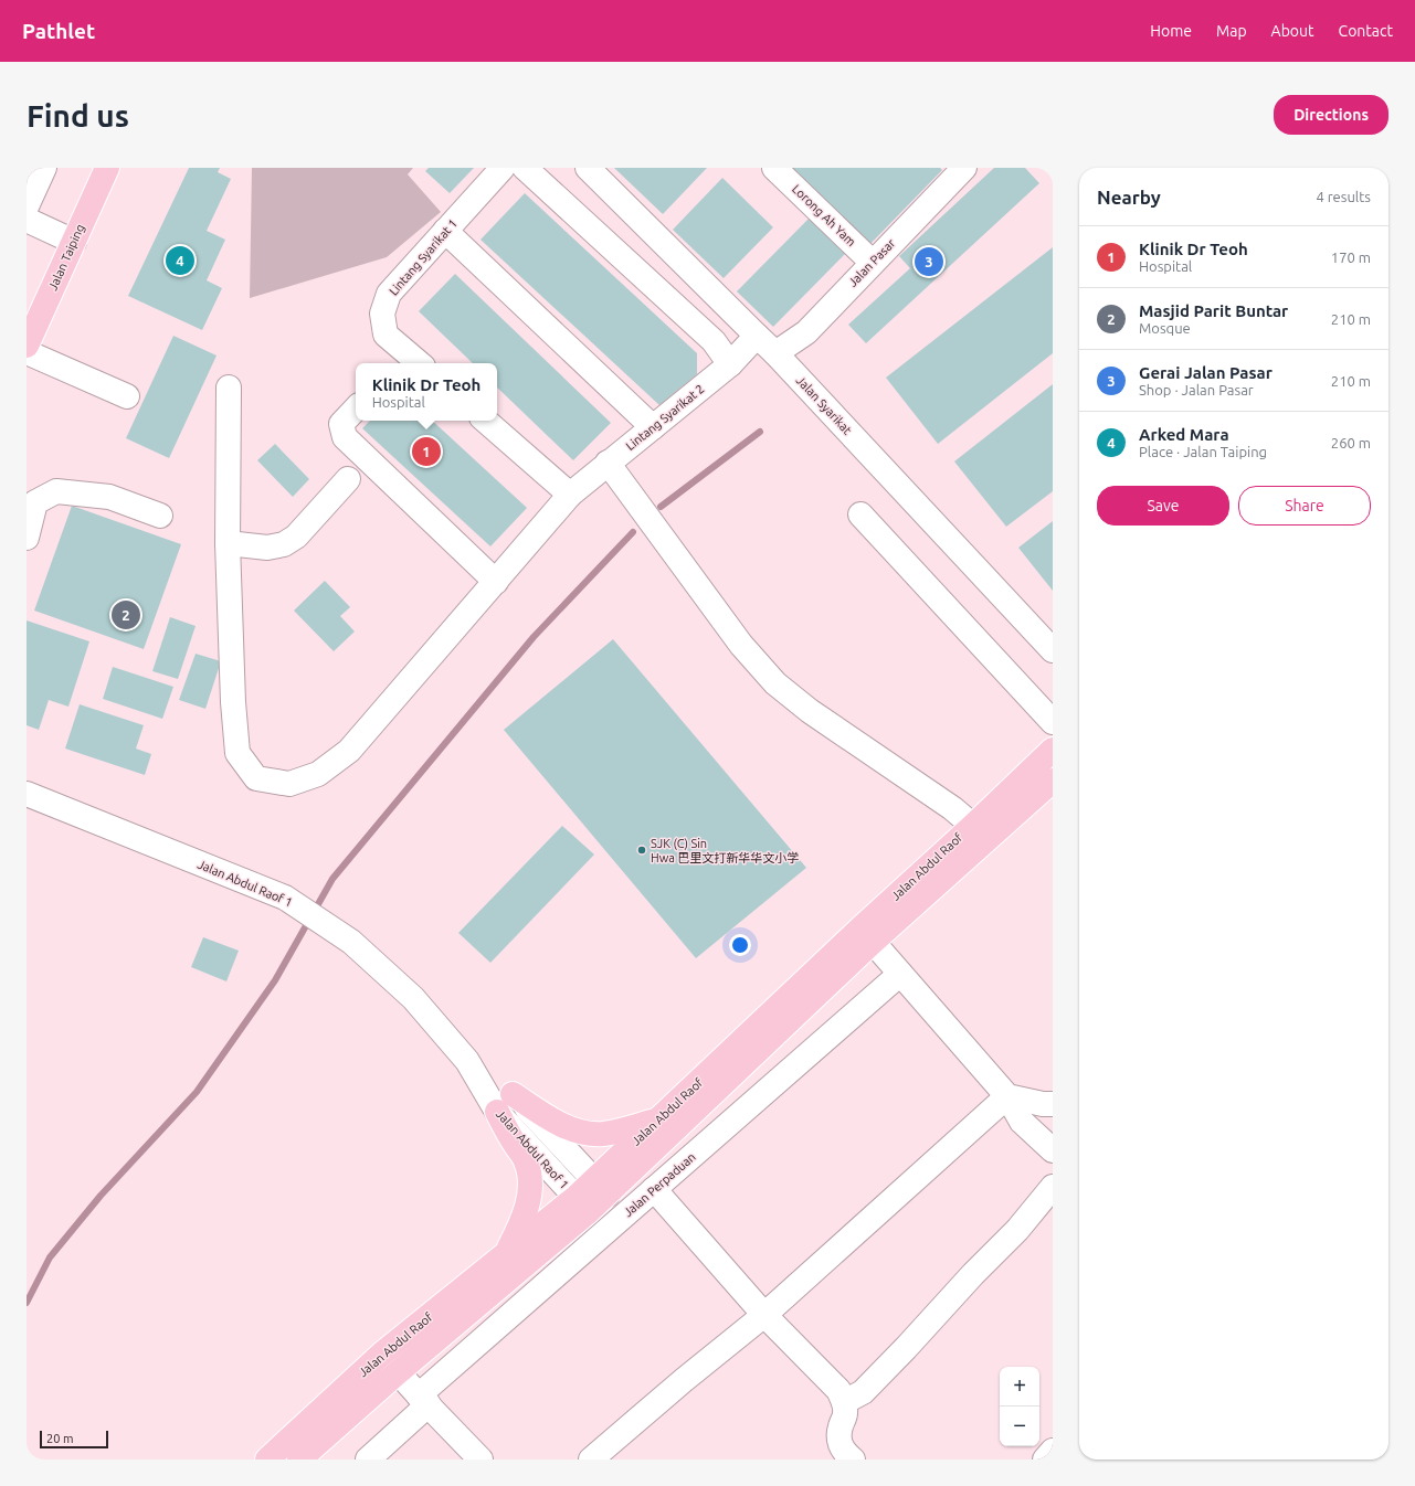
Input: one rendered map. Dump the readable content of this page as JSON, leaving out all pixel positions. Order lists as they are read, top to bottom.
{
  "streets": {
    "main road": ["Jalan Taiping", "Jalan Abdul Raof"],
    "street": [
      "Lorong Ah Yam",
      "Lintang Syarikat 1",
      "Jalan Pasar",
      "Jalan Syarikat",
      "Lintang Syarikat 2",
      "Jalan Abdul Raof 1",
      "Jalan Perpaduan"
    ]
  },
  "crossings": [
    ["Lorong Ah Yam", "Jalan Pasar"],
    ["Jalan Pasar", "Jalan Syarikat"],
    ["Jalan Syarikat", "Lintang Syarikat 2"],
    ["Jalan Abdul Raof", "Jalan Abdul Raof 1"]
  ],
  "places": ["SJK (C) Sin Hwa 巴里文打新华华文小学"],
  "scale_bar": "20 m",
  "page": {
    "header": "Pathlet",
    "nav": [
      "Home",
      "Map",
      "About",
      "Contact"
    ],
    "buttons": [
      "Directions",
      ["Save", "Share"]
    ],
    "title": "Find us",
    "heading": ["Nearby", "4 results"],
    "list": [
      {
        "mark": "1",
        "name": "Klinik Dr Teoh",
        "note": "Hospital",
        "value": "170 m"
      },
      {
        "mark": "2",
        "name": "Masjid Parit Buntar",
        "note": "Mosque",
        "value": "210 m"
      },
      {
        "mark": "3",
        "name": "Gerai Jalan Pasar",
        "note": "Shop · Jalan Pasar",
        "value": "210 m"
      },
      {
        "mark": "4",
        "name": "Arked Mara",
        "note": "Place · Jalan Taiping",
        "value": "260 m"
      }
    ],
    "pins": [
      "4",
      "3",
      "1",
      "2"
    ],
    "popup": ["Klinik Dr Teoh", "Hospital"],
    "map_buttons": ["+", "−"],
    "scale": "20 m"
  }
}
